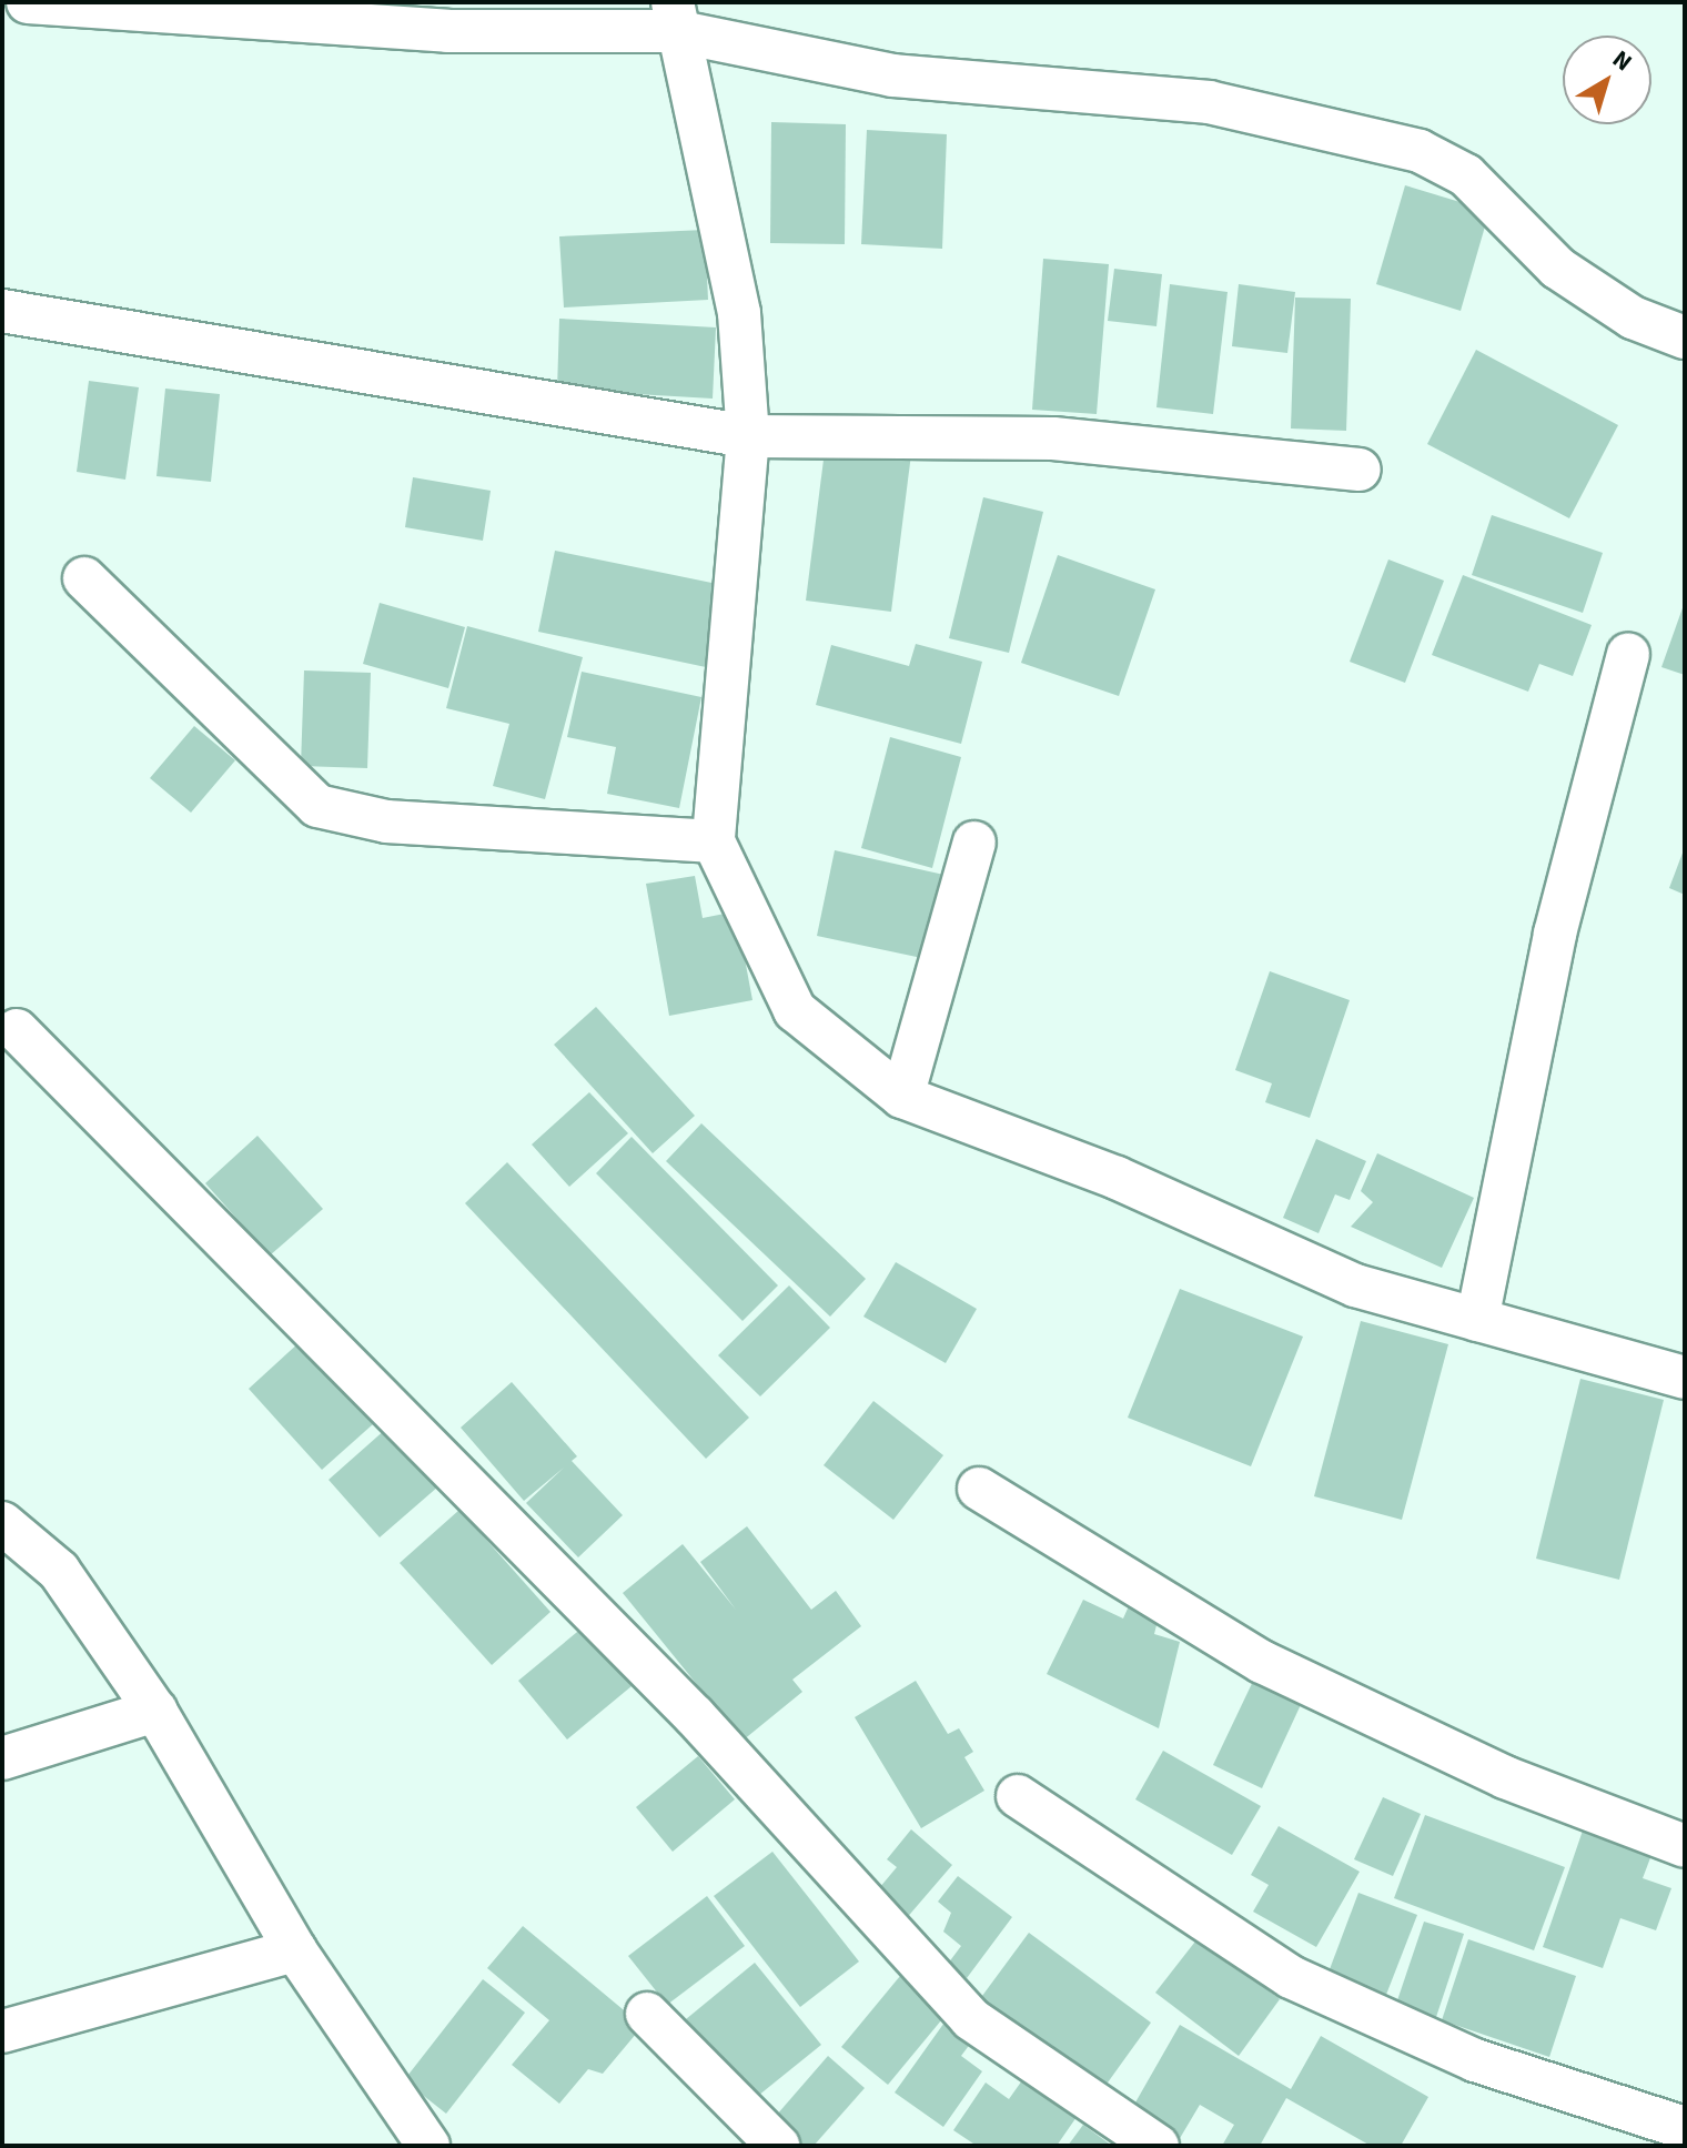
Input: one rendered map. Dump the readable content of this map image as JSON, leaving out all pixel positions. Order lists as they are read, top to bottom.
{
  "north": "top right"
}
